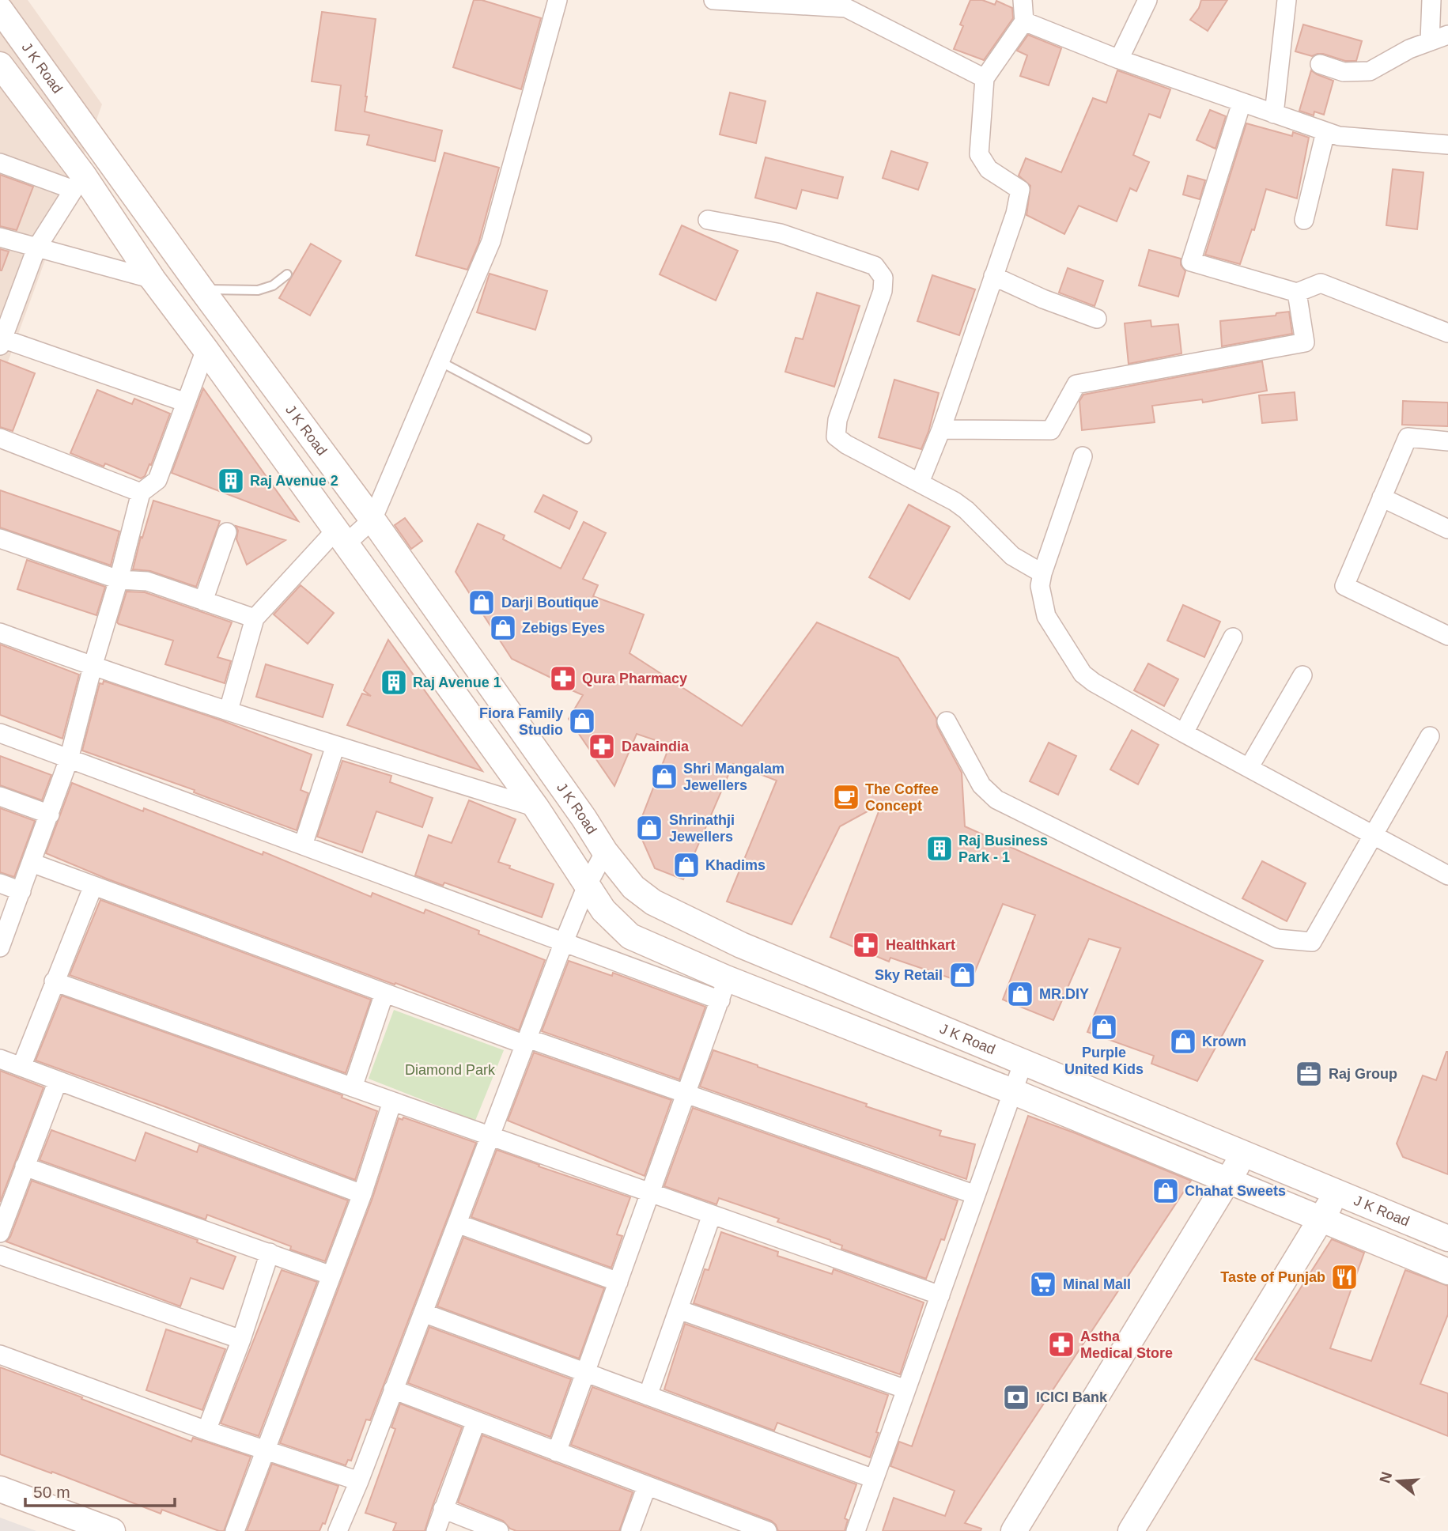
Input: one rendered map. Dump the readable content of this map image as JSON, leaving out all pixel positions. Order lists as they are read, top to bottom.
{
  "streets": {
    "main road": ["J K Road"]
  },
  "parks": ["Diamond Park"],
  "places": {
    "building": ["Raj Avenue 2", "Raj Avenue 1", "Raj Business Park - 1"],
    "shop": [
      "Darji Boutique",
      "Zebigs Eyes",
      "Fiora Family Studio",
      "Shri Mangalam Jewellers",
      "Shrinathji Jewellers",
      "Khadims",
      "Sky Retail",
      "MR.DIY",
      "Purple United Kids",
      "Krown",
      "Chahat Sweets"
    ],
    "pharmacy": [
      "Qura Pharmacy",
      "Davaindia",
      "Healthkart",
      "Astha Medical Store"
    ],
    "cafe": ["The Coffee Concept"],
    "office": ["Raj Group"],
    "restaurant": ["Taste of Punjab"],
    "supermarket": ["Minal Mall"],
    "bank": ["ICICI Bank"]
  },
  "scale_bar": "50 m",
  "north": "left"
}
